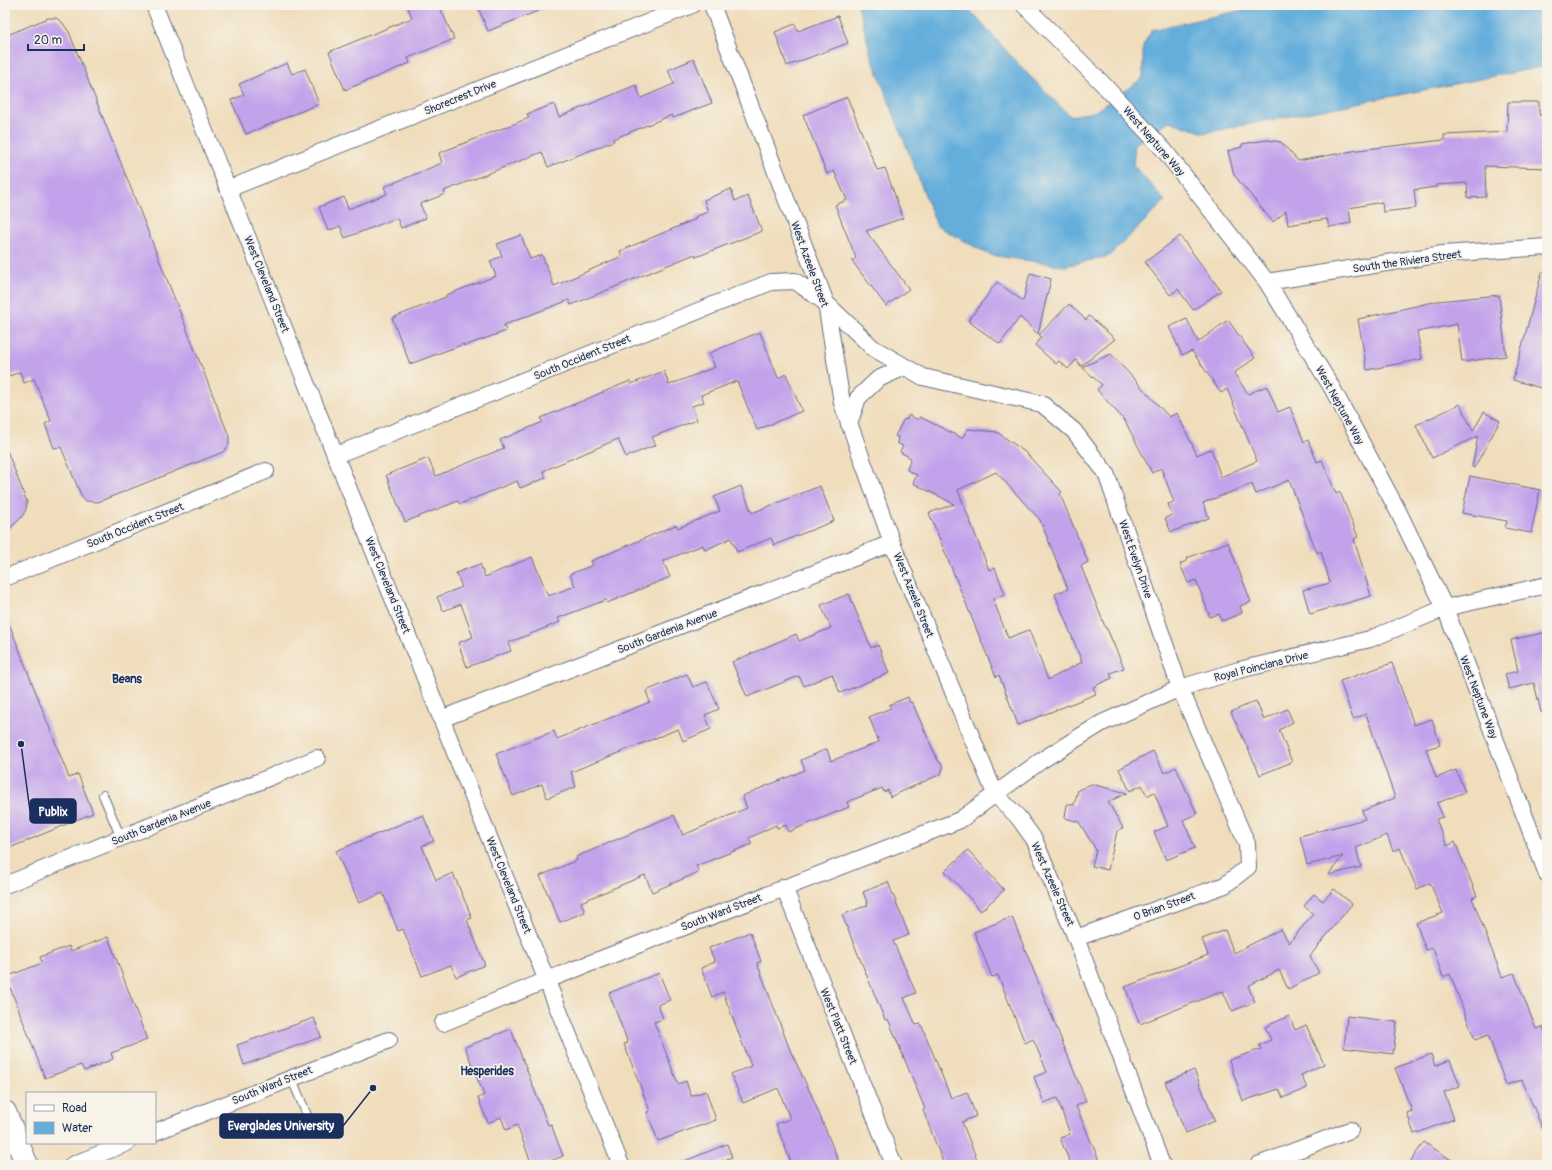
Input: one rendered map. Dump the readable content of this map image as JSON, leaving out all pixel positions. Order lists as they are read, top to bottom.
{
  "streets": {
    "street": [
      "Shorecrest Drive",
      "West Neptune Way",
      "South the Riviera Street",
      "West Azeele Street",
      "West Cleveland Street",
      "South Occident Street",
      "West Evelyn Drive",
      "South Gardenia Avenue",
      "Royal Poinciana Drive",
      "O Brian Street",
      "South Ward Street",
      "West Platt Street"
    ]
  },
  "crossings": [
    ["Shorecrest Drive", "West Cleveland Street"],
    ["West Neptune Way", "South the Riviera Street"],
    ["West Neptune Way", "Royal Poinciana Drive"],
    ["West Azeele Street", "South Occident Street"],
    ["West Azeele Street", "West Evelyn Drive"],
    ["West Azeele Street", "South Gardenia Avenue"],
    ["West Azeele Street", "Royal Poinciana Drive"],
    ["West Azeele Street", "O Brian Street"],
    ["West Azeele Street", "South Ward Street"],
    ["West Cleveland Street", "South Occident Street"],
    ["West Cleveland Street", "South Gardenia Avenue"],
    ["West Cleveland Street", "South Ward Street"],
    ["South Occident Street", "West Evelyn Drive"],
    ["West Evelyn Drive", "Royal Poinciana Drive"],
    ["West Evelyn Drive", "O Brian Street"],
    ["Royal Poinciana Drive", "South Ward Street"],
    ["South Ward Street", "West Platt Street"]
  ],
  "districts": ["Beans", "Hesperides"],
  "places": ["Publix", "Everglades University"],
  "legend": ["Road", "Water"],
  "scale_bar": "20 m"
}
